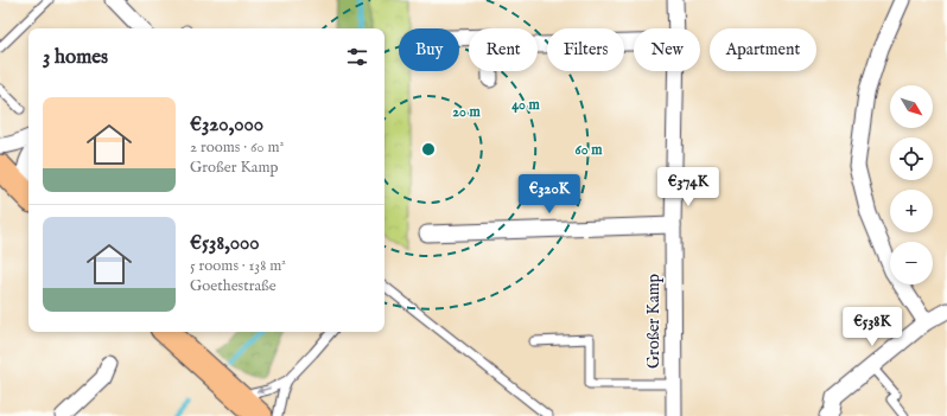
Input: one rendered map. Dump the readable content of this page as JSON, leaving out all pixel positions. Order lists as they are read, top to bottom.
{
  "streets": {
    "street": ["Großer Kamp"]
  },
  "north": "bottom right",
  "page": {
    "chip": [
      "Buy",
      "Rent",
      "Filters",
      "New",
      "Apartment"
    ],
    "heading": "3 homes",
    "map_buttons": ["+", "−"],
    "list": [
      {
        "name": "€320,000",
        "note": "2 rooms · 60 m² · Großer Kamp"
      },
      {
        "name": "€538,000",
        "note": "5 rooms · 138 m² · Goethestraße"
      }
    ],
    "price": ["€374K", "€320K", "€538K"]
  },
  "rings": ["40 m", "20 m", "60 m"]
}
